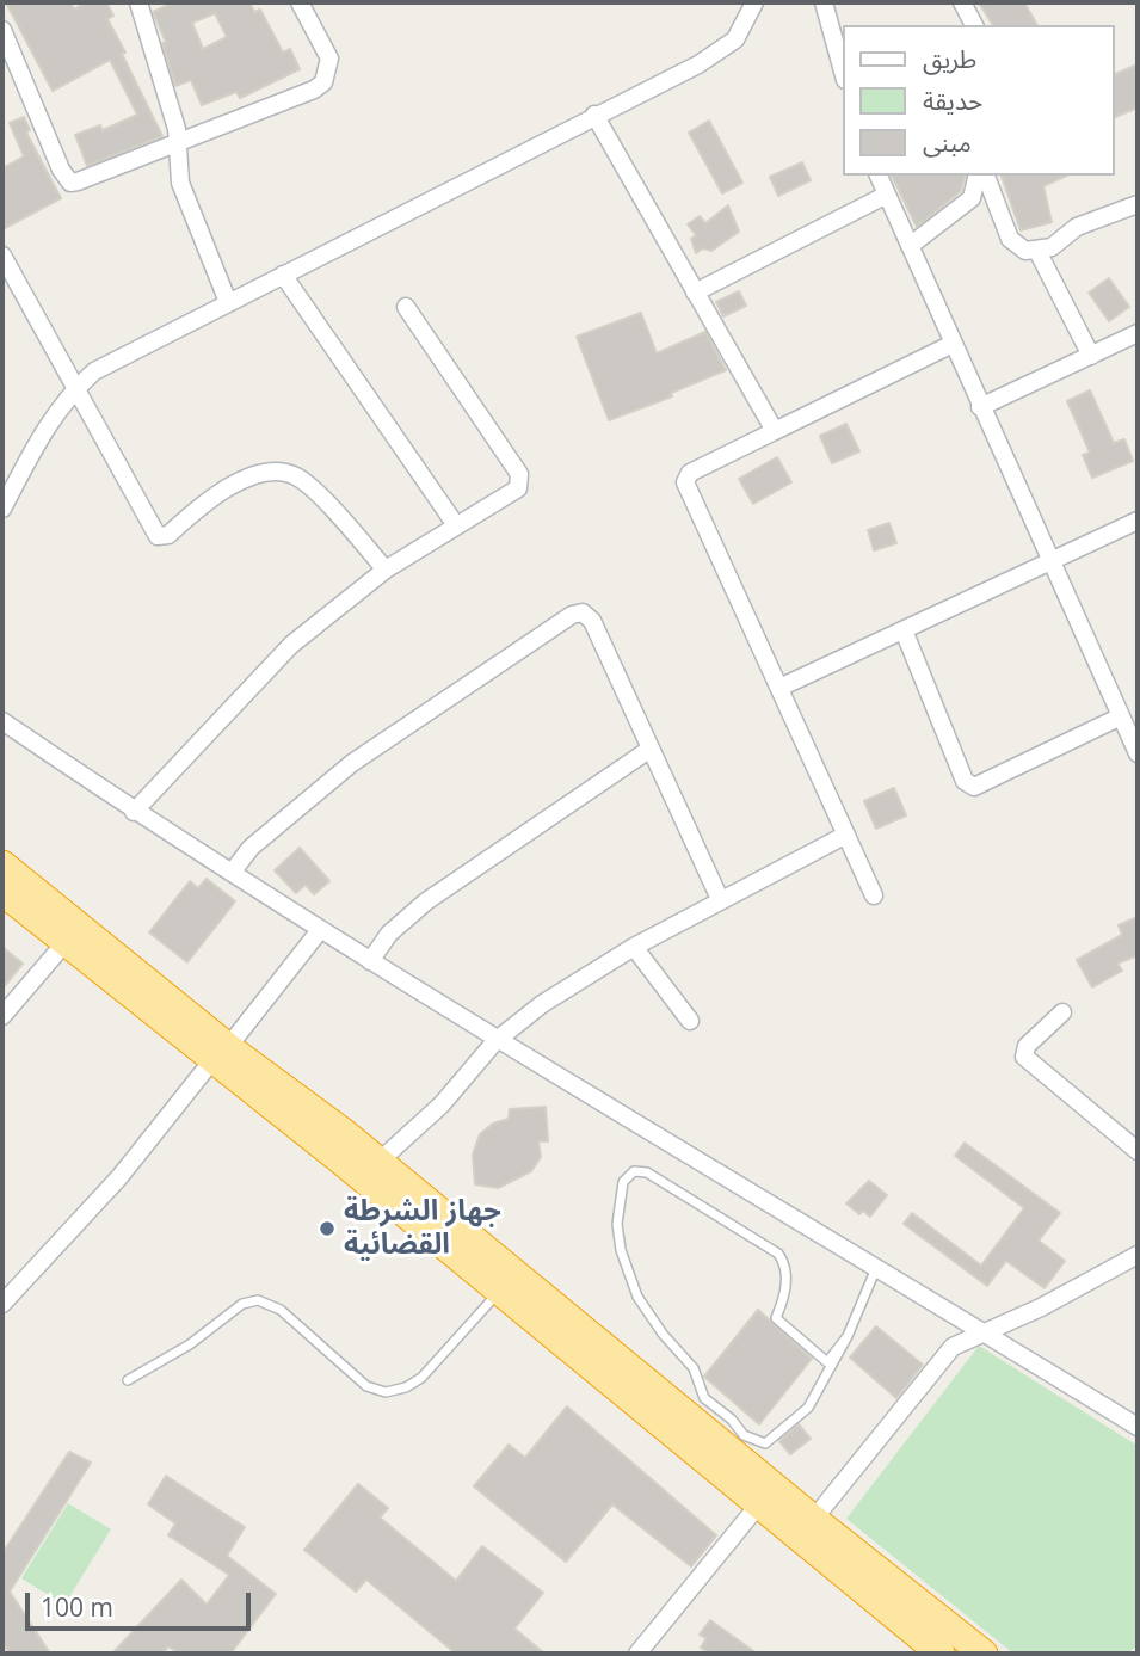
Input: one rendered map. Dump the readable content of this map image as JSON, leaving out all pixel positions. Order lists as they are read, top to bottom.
{
  "places": ["جهاز الشرطة القضائية"],
  "legend": ["طريق", "حديقة", "مبنى"],
  "scale_bar": "100 m"
}
